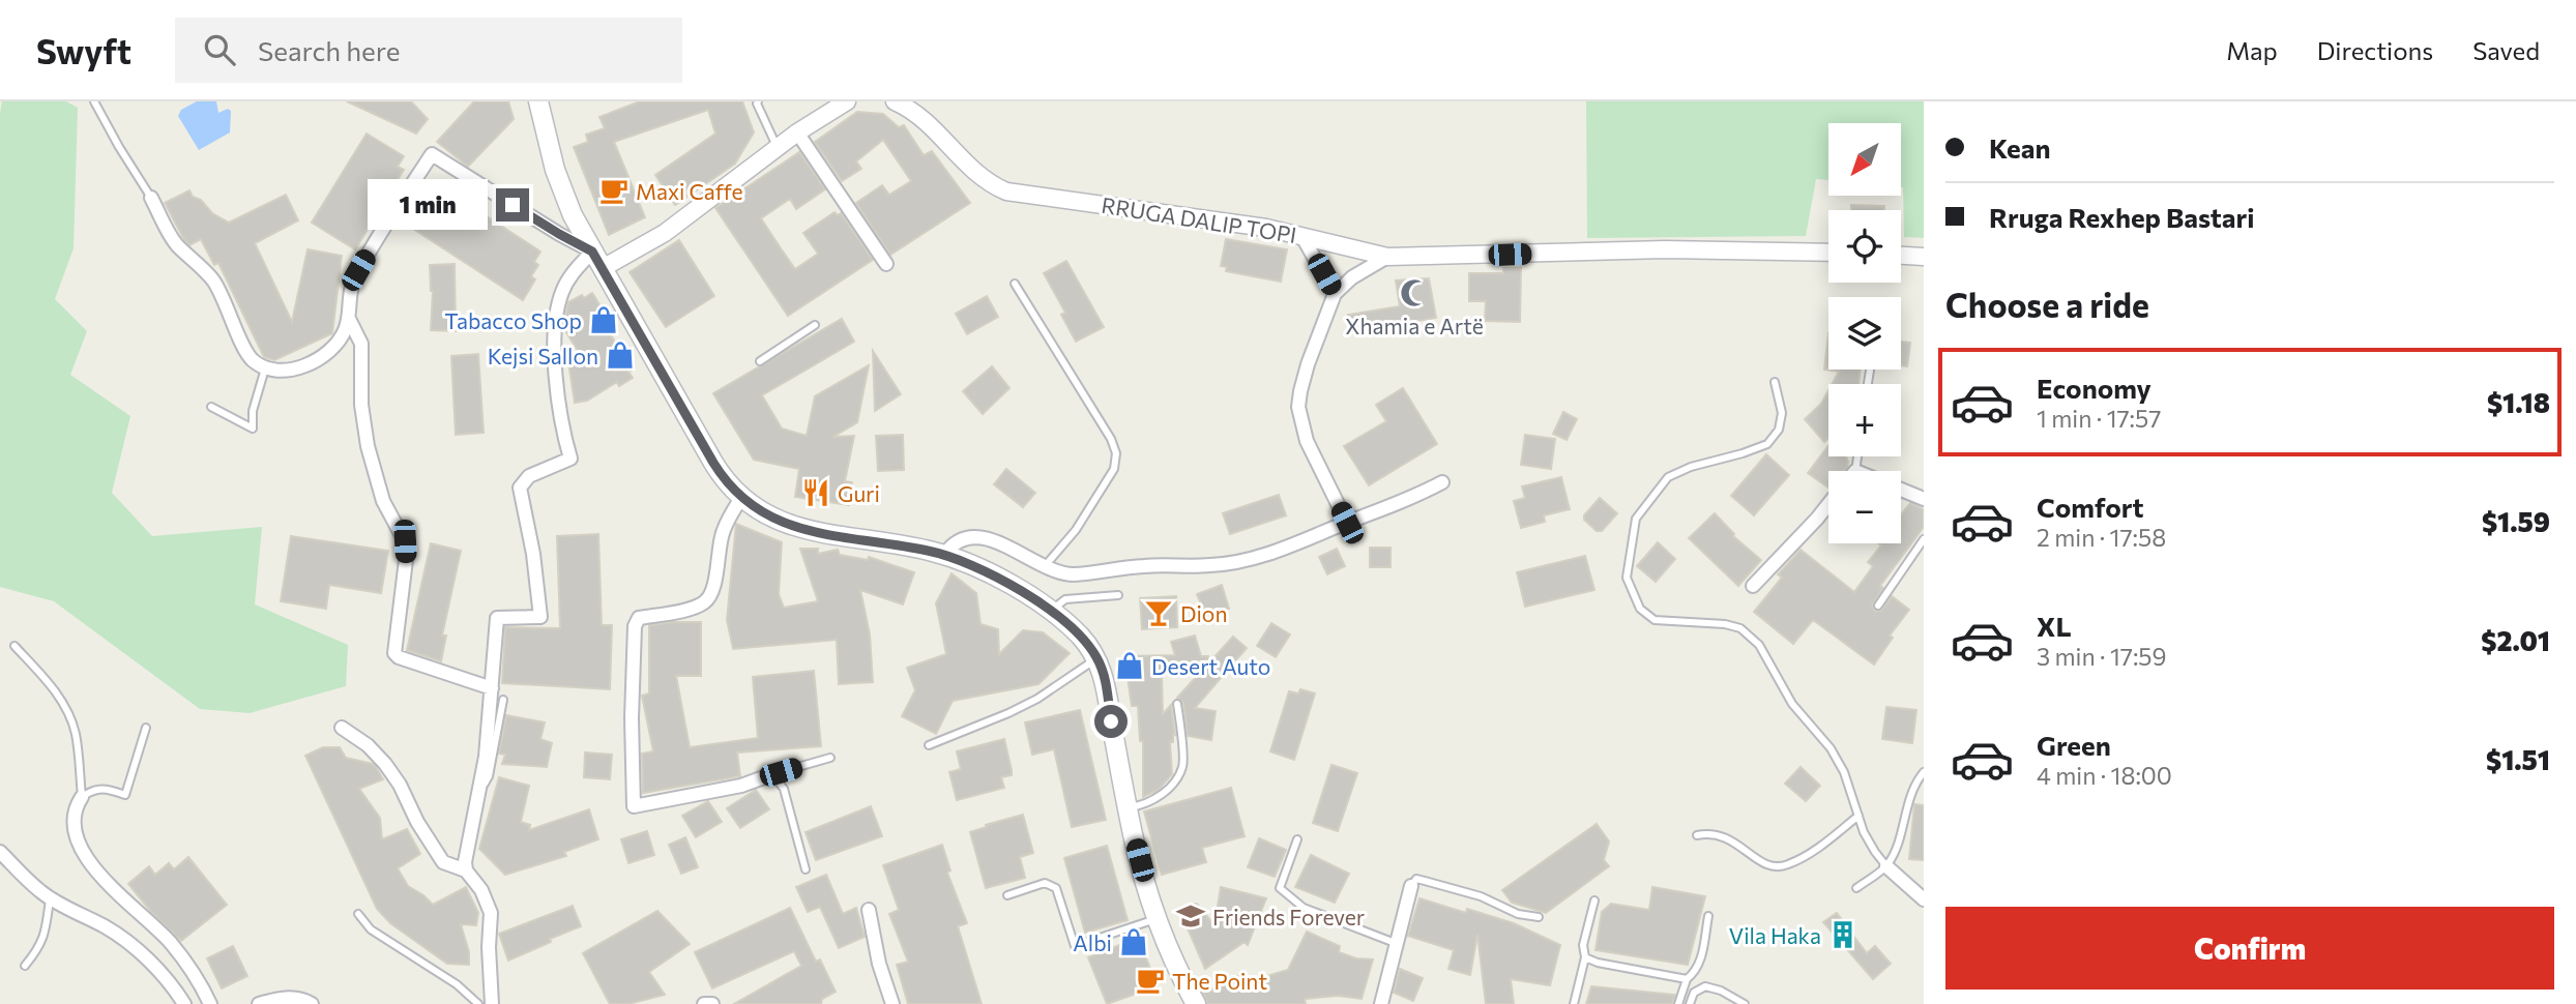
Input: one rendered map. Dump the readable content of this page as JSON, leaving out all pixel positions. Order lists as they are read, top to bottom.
{
  "streets": {
    "street": ["RRUGA DALIP TOPI"]
  },
  "places": {
    "cafe": ["Maxi Caffe", "The Point"],
    "mosque": ["Xhamia e Artë"],
    "shop": [
      "Tabacco Shop",
      "Kejsi Sallon",
      "Desert Auto",
      "Albi"
    ],
    "restaurant": ["Guri"],
    "bar": ["Dion"],
    "school or university": ["Friends Forever"],
    "building": ["Vila Haka"]
  },
  "north": "bottom left",
  "page": {
    "header": "Swyft",
    "search": "Search here",
    "nav": ["Map", "Directions", "Saved"],
    "banner": ["Kean", "Rruga Rexhep Bastari"],
    "map_buttons": ["+", "−"],
    "bubble": "1 min",
    "heading": "Choose a ride",
    "list": [
      {
        "name": "Economy",
        "note": "1 min · 17:57",
        "value": "$1.18"
      },
      {
        "name": "Comfort",
        "note": "2 min · 17:58",
        "value": "$1.59"
      },
      {
        "name": "XL",
        "note": "3 min · 17:59",
        "value": "$2.01"
      },
      {
        "name": "Green",
        "note": "4 min · 18:00",
        "value": "$1.51"
      }
    ],
    "buttons": "Confirm"
  }
}
